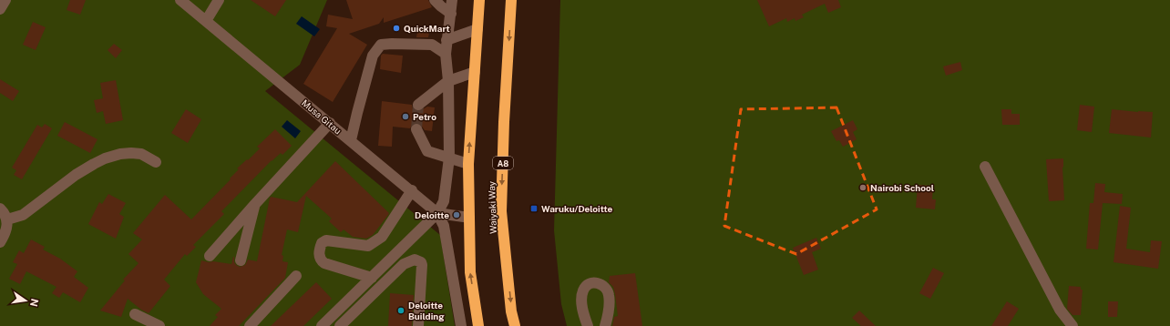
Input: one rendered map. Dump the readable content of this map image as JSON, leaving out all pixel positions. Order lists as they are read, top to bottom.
{
  "streets": {
    "highway": ["A8", "Waiyaki Way"],
    "street": ["Musa Gitau"]
  },
  "places": {
    "other": [
      "QuickMart",
      "Petro",
      "Nairobi School",
      "Deloitte",
      "Deloitte Building"
    ],
    "transit": ["Waruku/Deloitte"]
  },
  "north": "right"
}
